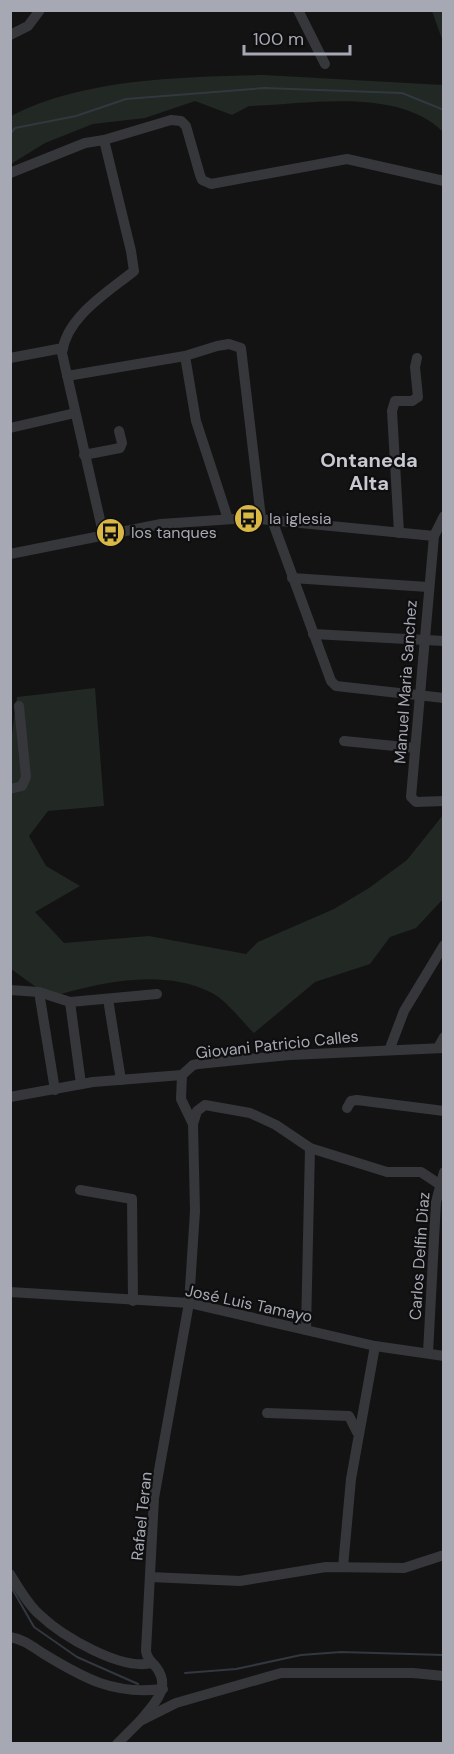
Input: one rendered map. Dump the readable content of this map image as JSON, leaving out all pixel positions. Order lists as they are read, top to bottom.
{
  "streets": {
    "street": [
      "Manuel Maria Sanchez",
      "Giovani Patricio Calles",
      "Carlos Delfin Diaz",
      "José Luis Tamayo",
      "Rafael Teran"
    ]
  },
  "crossings": [
    ["Carlos Delfin Diaz", "José Luis Tamayo"],
    ["José Luis Tamayo", "Rafael Teran"]
  ],
  "districts": ["Ontaneda Alta"],
  "places": {
    "bus stop": ["la iglesia", "los tanques"]
  },
  "scale_bar": "100 m"
}
